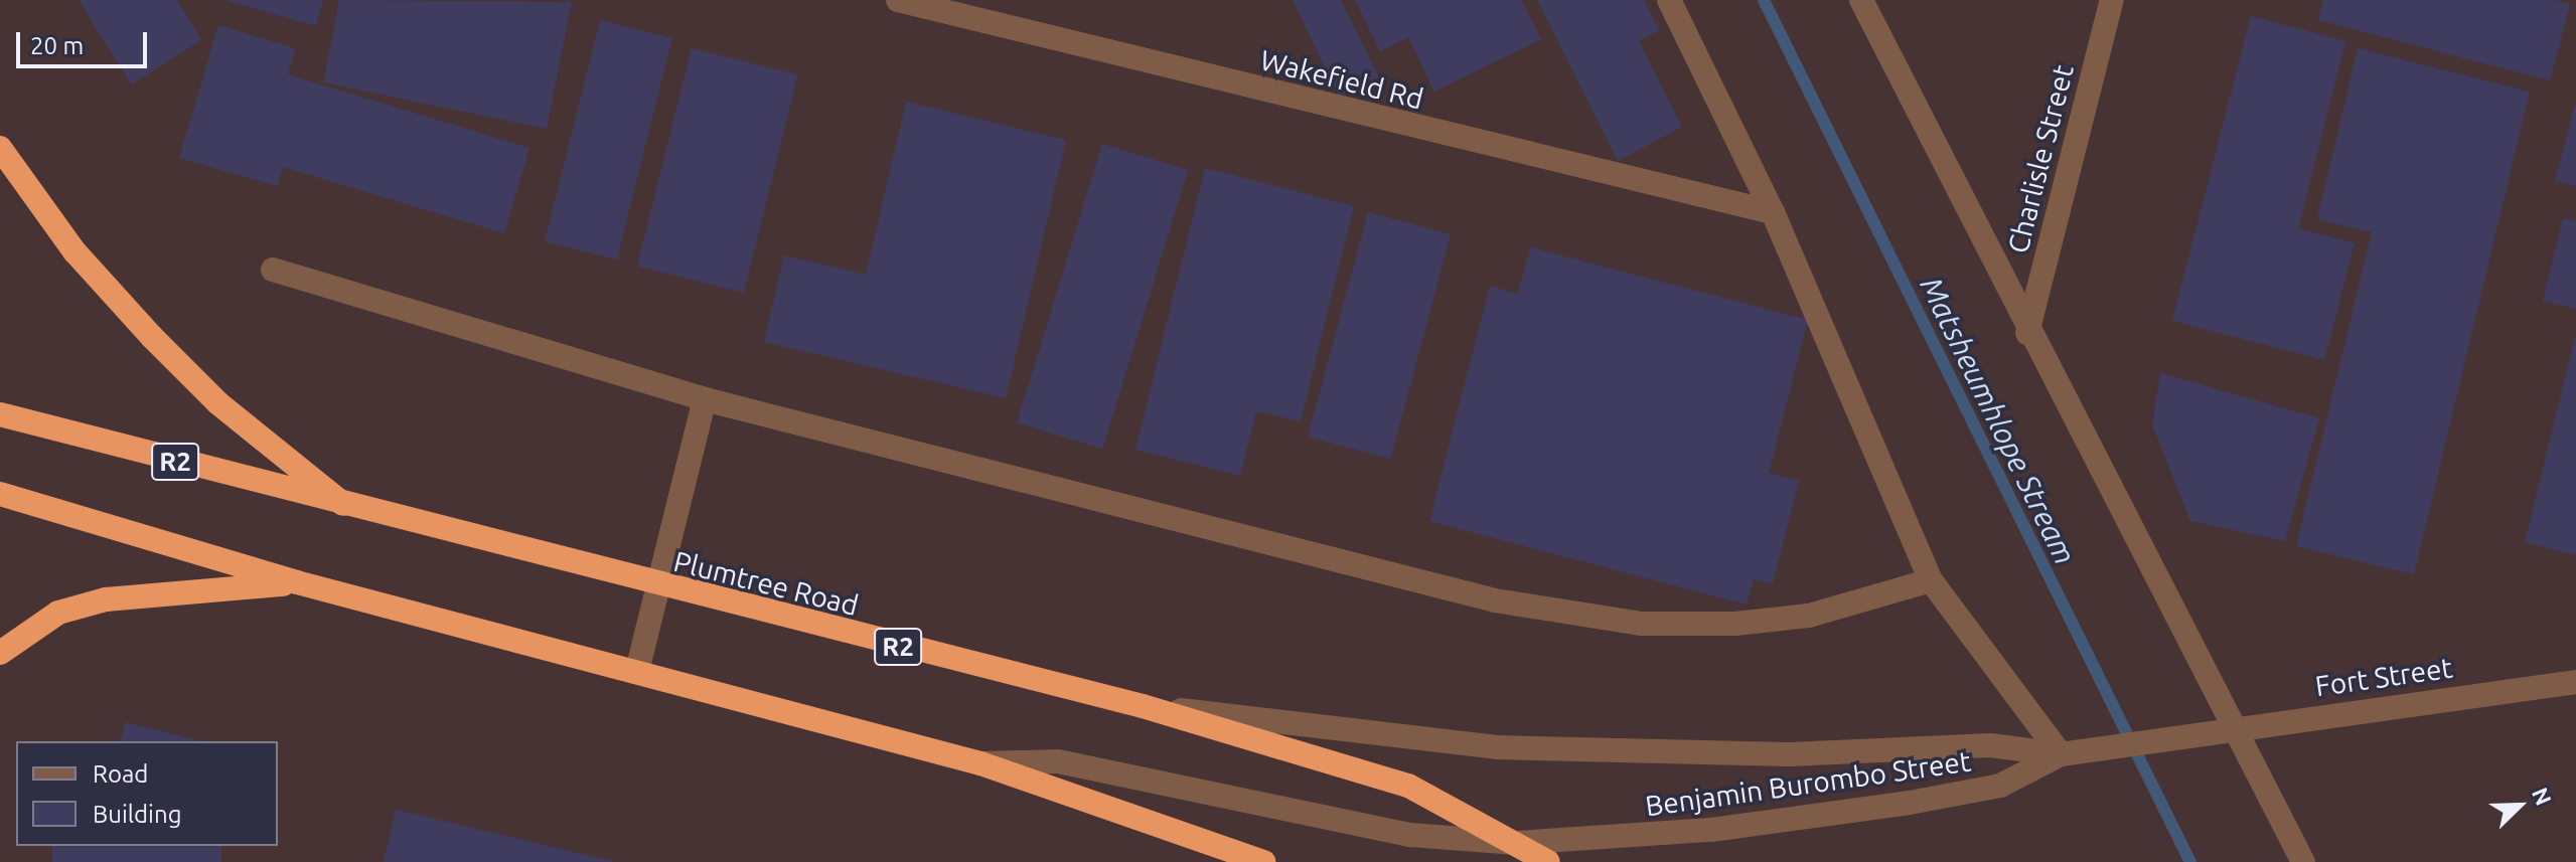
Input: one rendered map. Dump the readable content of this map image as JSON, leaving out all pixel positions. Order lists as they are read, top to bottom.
{
  "streets": {
    "highway": ["R2", "Plumtree Road"],
    "street": [
      "Wakefield Rd",
      "Charlisle Street",
      "Fort Street",
      "Benjamin Burombo Street"
    ]
  },
  "crossings": [
    ["Plumtree Road", "Benjamin Burombo Street"],
    ["Fort Street", "Benjamin Burombo Street"]
  ],
  "water": ["Matsheumhlope Stream"],
  "legend": ["Road", "Building"],
  "scale_bar": "20 m",
  "north": "top right"
}
